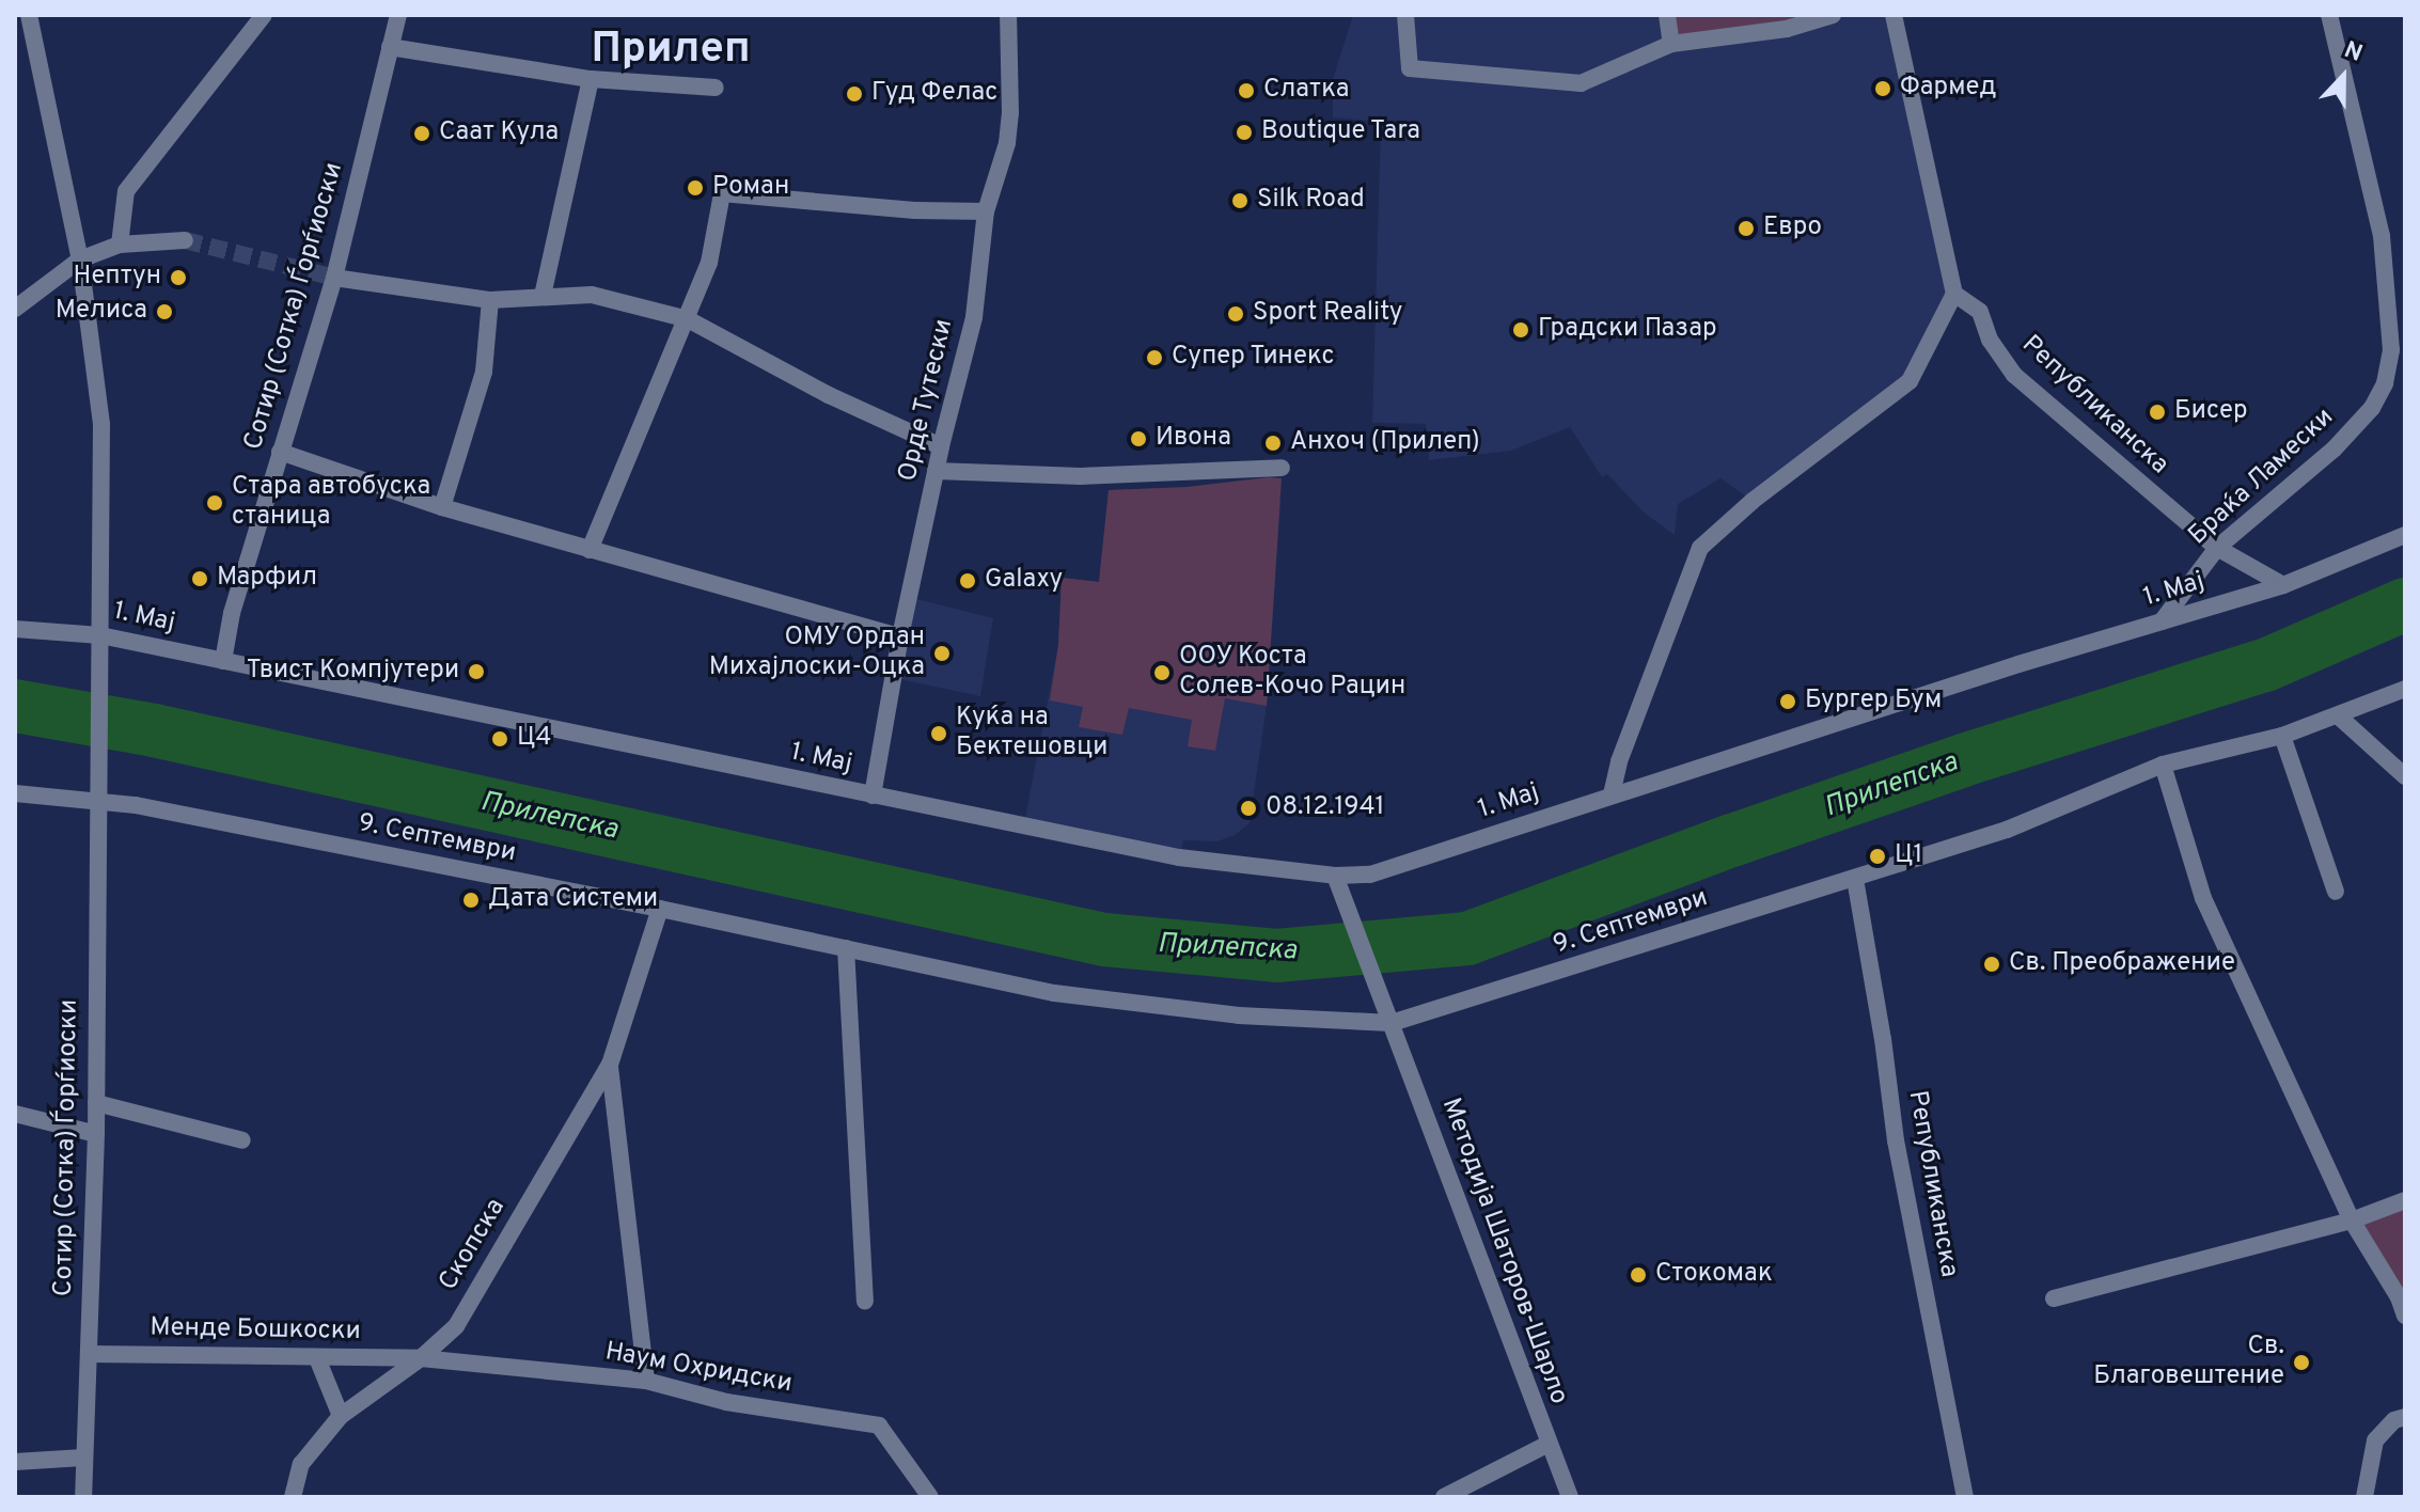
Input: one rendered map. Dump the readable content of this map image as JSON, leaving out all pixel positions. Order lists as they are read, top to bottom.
{
  "streets": {
    "street": [
      "Сотир (Сотка) Ѓорѓиоски",
      "Орде Тутески",
      "Републиканска",
      "Браќа Ламески",
      "1. Мај",
      "9. Септември",
      "Скопска",
      "Методија Шаторов-Шарло",
      "Менде Бошкоски",
      "Наум Охридски"
    ]
  },
  "crossings": [
    ["Сотир (Сотка) Ѓорѓиоски", "1. Мај"],
    ["Сотир (Сотка) Ѓорѓиоски", "9. Септември"],
    ["Сотир (Сотка) Ѓорѓиоски", "Менде Бошкоски"],
    ["Орде Тутески", "1. Мај"],
    ["Републиканска", "Браќа Ламески"],
    ["Републиканска", "1. Мај"],
    ["Републиканска", "9. Септември"],
    ["Браќа Ламески", "1. Мај"],
    ["1. Мај", "Методија Шаторов-Шарло"],
    ["9. Септември", "Методија Шаторов-Шарло"],
    ["Скопска", "Менде Бошкоски"],
    ["Скопска", "Наум Охридски"],
    ["Менде Бошкоски", "Наум Охридски"]
  ],
  "districts": ["Прилеп"],
  "water": ["Прилепска"],
  "places": [
    "Фармед",
    "Слатка",
    "Гуд Фелас",
    "Boutique Tara",
    "Саат Кула",
    "Роман",
    "Silk Road",
    "Евро",
    "Нептун",
    "Мелиса",
    "Sport Reality",
    "Градски Пазар",
    "Супер Тинекс",
    "Бисер",
    "Ивона",
    "Анхоч (Прилеп)",
    "Стара автобуска станица",
    "Марфил",
    "Galaxy",
    "ОМУ Ордан Михајлоски-Оцка",
    "Твист Компјутери",
    "ООУ Коста Солев-Кочо Рацин",
    "Бургер Бум",
    "Куќа на Бектешовци",
    "Ц4",
    "08.12.1941",
    "Ц1",
    "Дата Системи",
    "Св. Преображение",
    "Стокомак",
    "Св. Благовештение"
  ],
  "north": "top"
}
